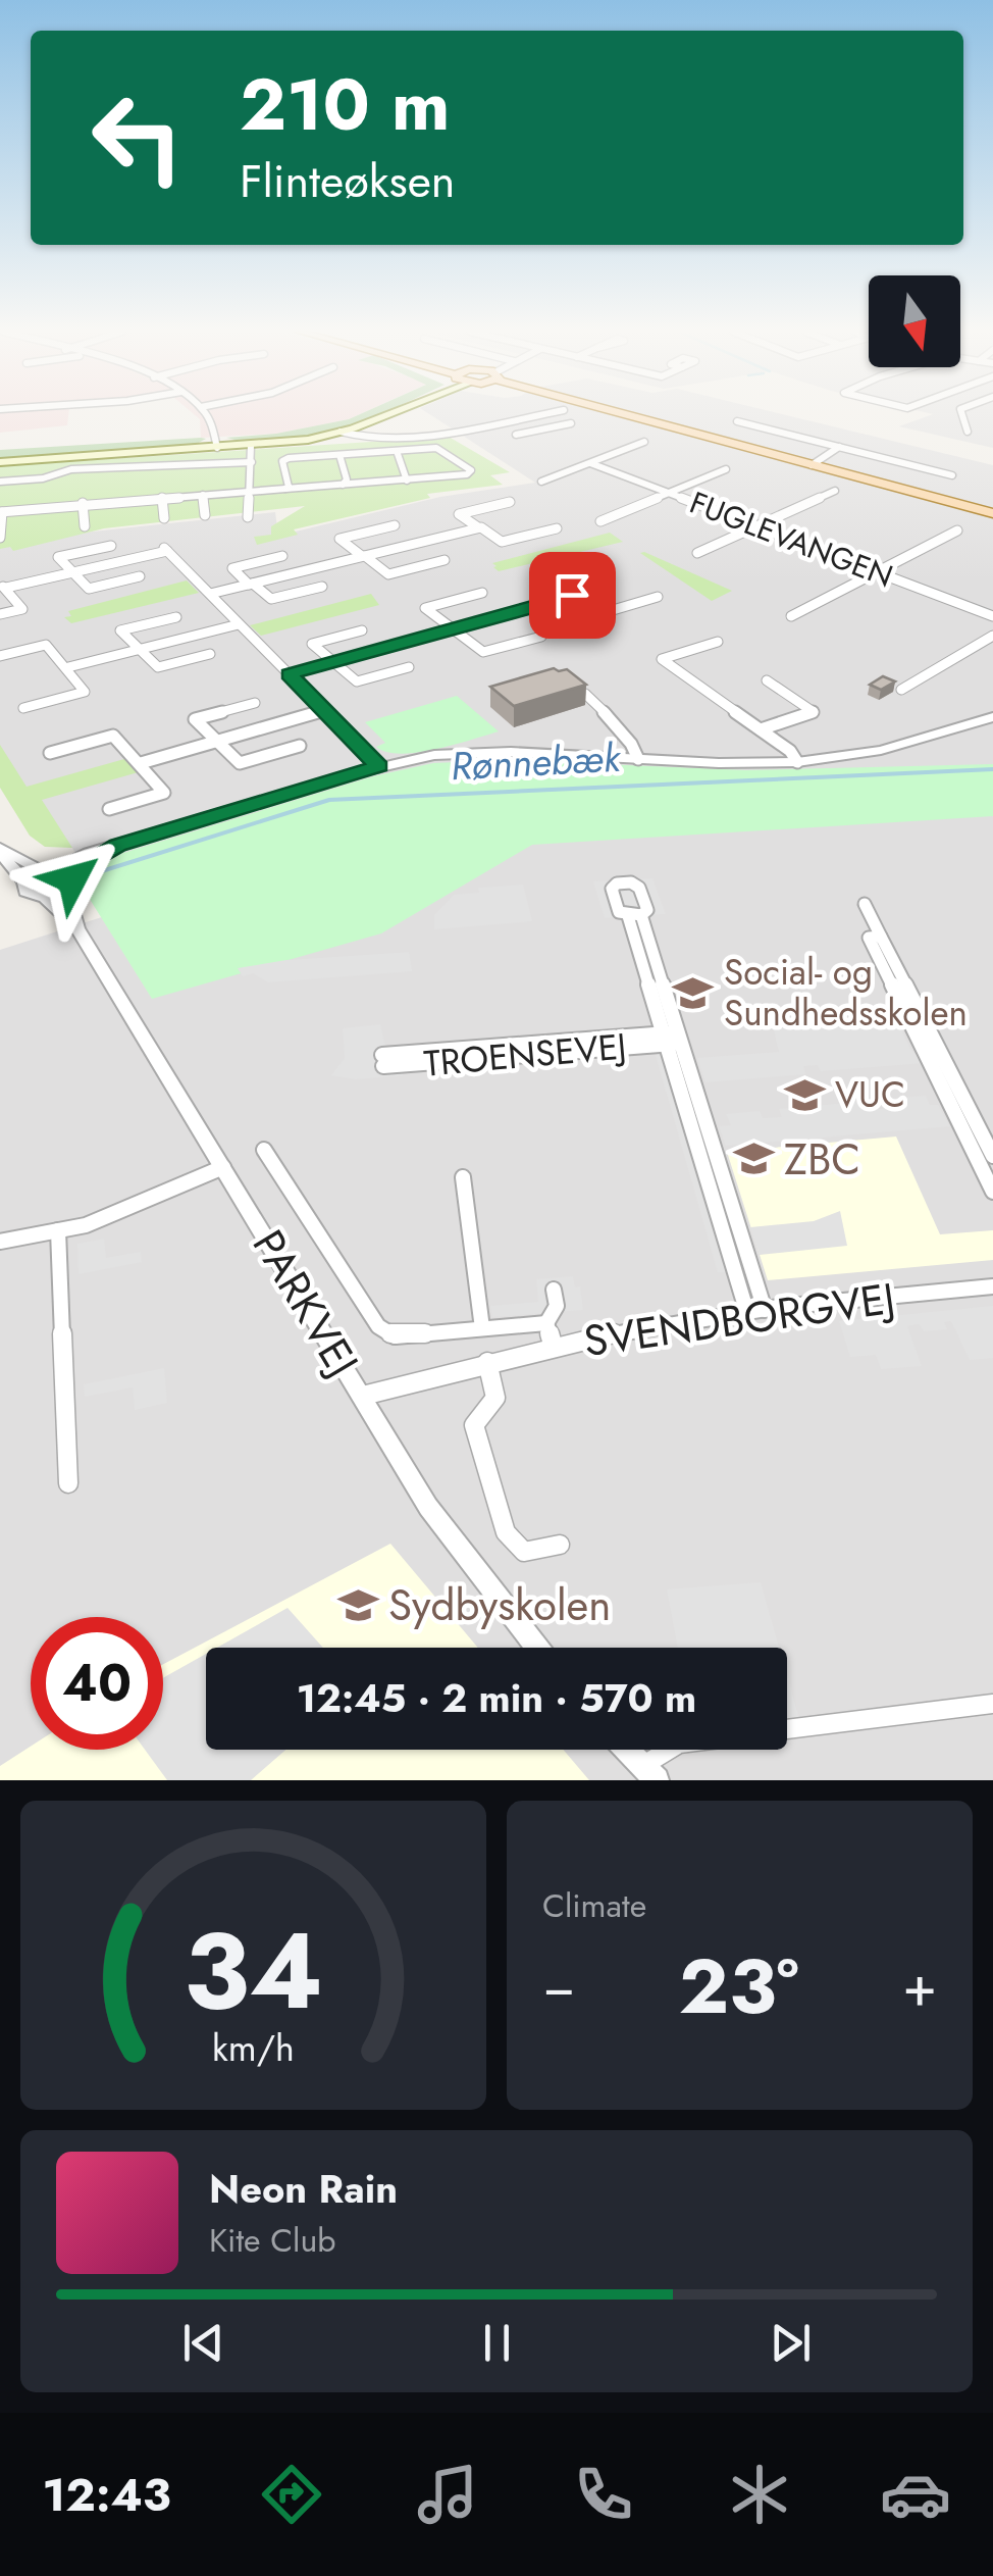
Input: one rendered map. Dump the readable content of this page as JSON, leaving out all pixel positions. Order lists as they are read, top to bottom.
{
  "streets": {
    "street": [
      "FUGLEVANGEN",
      "TROENSEVEJ",
      "PARKVEJ",
      "SVENDBORGVEJ"
    ]
  },
  "crossings": [
    ["TROENSEVEJ", "SVENDBORGVEJ"],
    ["PARKVEJ", "SVENDBORGVEJ"]
  ],
  "water": ["Rønnebæk"],
  "places": {
    "school or university": [
      "Social- og Sundhedsskolen",
      "VUC",
      "ZBC",
      "Sydbyskolen"
    ]
  },
  "north": "bottom",
  "page": {
    "turn": ["210 m", "Flinteøksen"],
    "limit": "40",
    "trip": "12:45 · 2 min · 570 m",
    "tile": "Climate",
    "heat": ["−", "23°", "+"],
    "song": ["Neon Rain", "Kite Club"],
    "tabs": "12:43",
    "gauge": ["34", "km/h"]
  }
}
